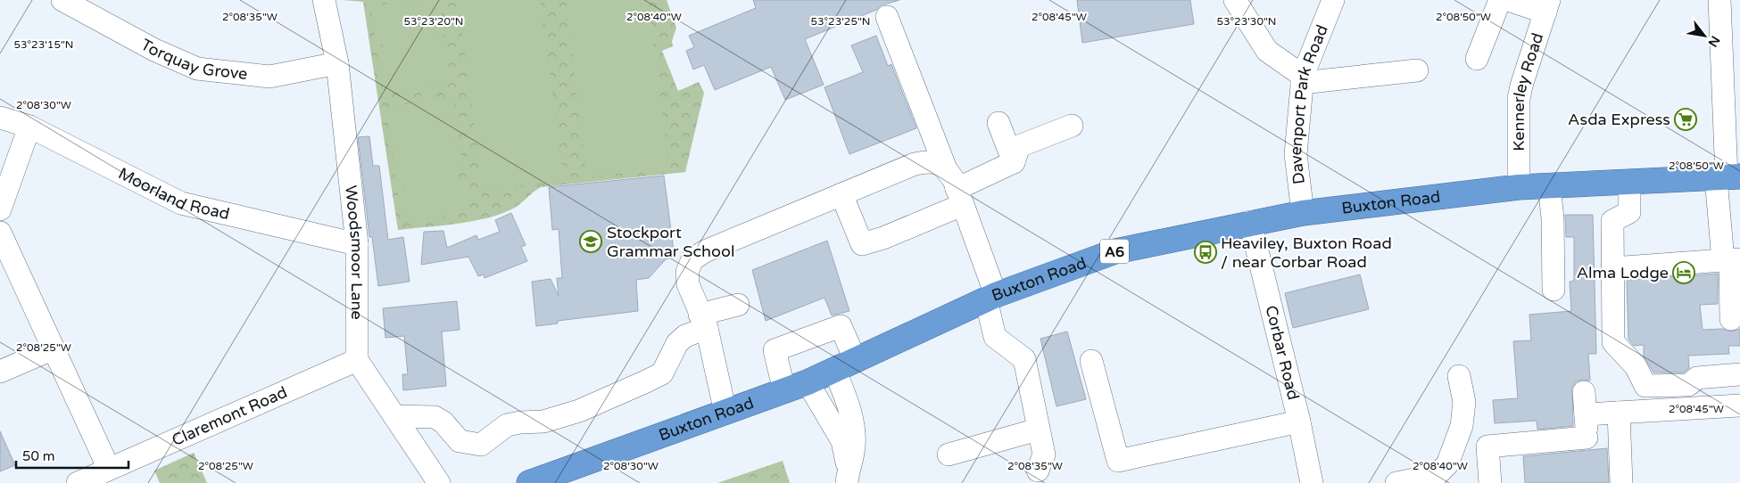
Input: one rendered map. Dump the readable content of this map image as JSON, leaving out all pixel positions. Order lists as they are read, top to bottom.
{
  "streets": {
    "highway": ["Buxton Road", "A6"],
    "street": [
      "Torquay Grove",
      "Kennerley Road",
      "Davenport Park Road",
      "Moorland Road",
      "Woodsmoor Lane",
      "Corbar Road",
      "Claremont Road"
    ]
  },
  "crossings": [
    ["Torquay Grove", "Woodsmoor Lane"],
    ["Kennerley Road", "Buxton Road"],
    ["Davenport Park Road", "Buxton Road"],
    ["Moorland Road", "Woodsmoor Lane"],
    ["Buxton Road", "Corbar Road"],
    ["Woodsmoor Lane", "Claremont Road"]
  ],
  "places": {
    "supermarket": ["Asda Express"],
    "school or university": ["Stockport Grammar School"],
    "bus stop": ["Heaviley, Buxton Road / near Corbar Road"],
    "hotel": ["Alma Lodge"]
  },
  "scale_bar": "50 m",
  "north": "bottom right",
  "coordinates": [
    "2°08'35\"W",
    "2°08'40\"W",
    "2°08'45\"W",
    "2°08'50\"W",
    "53°23'20\"N",
    "53°23'25\"N",
    "53°23'30\"N",
    "53°23'15\"N",
    "2°08'30\"W",
    "2°08'25\"W"
  ]
}
